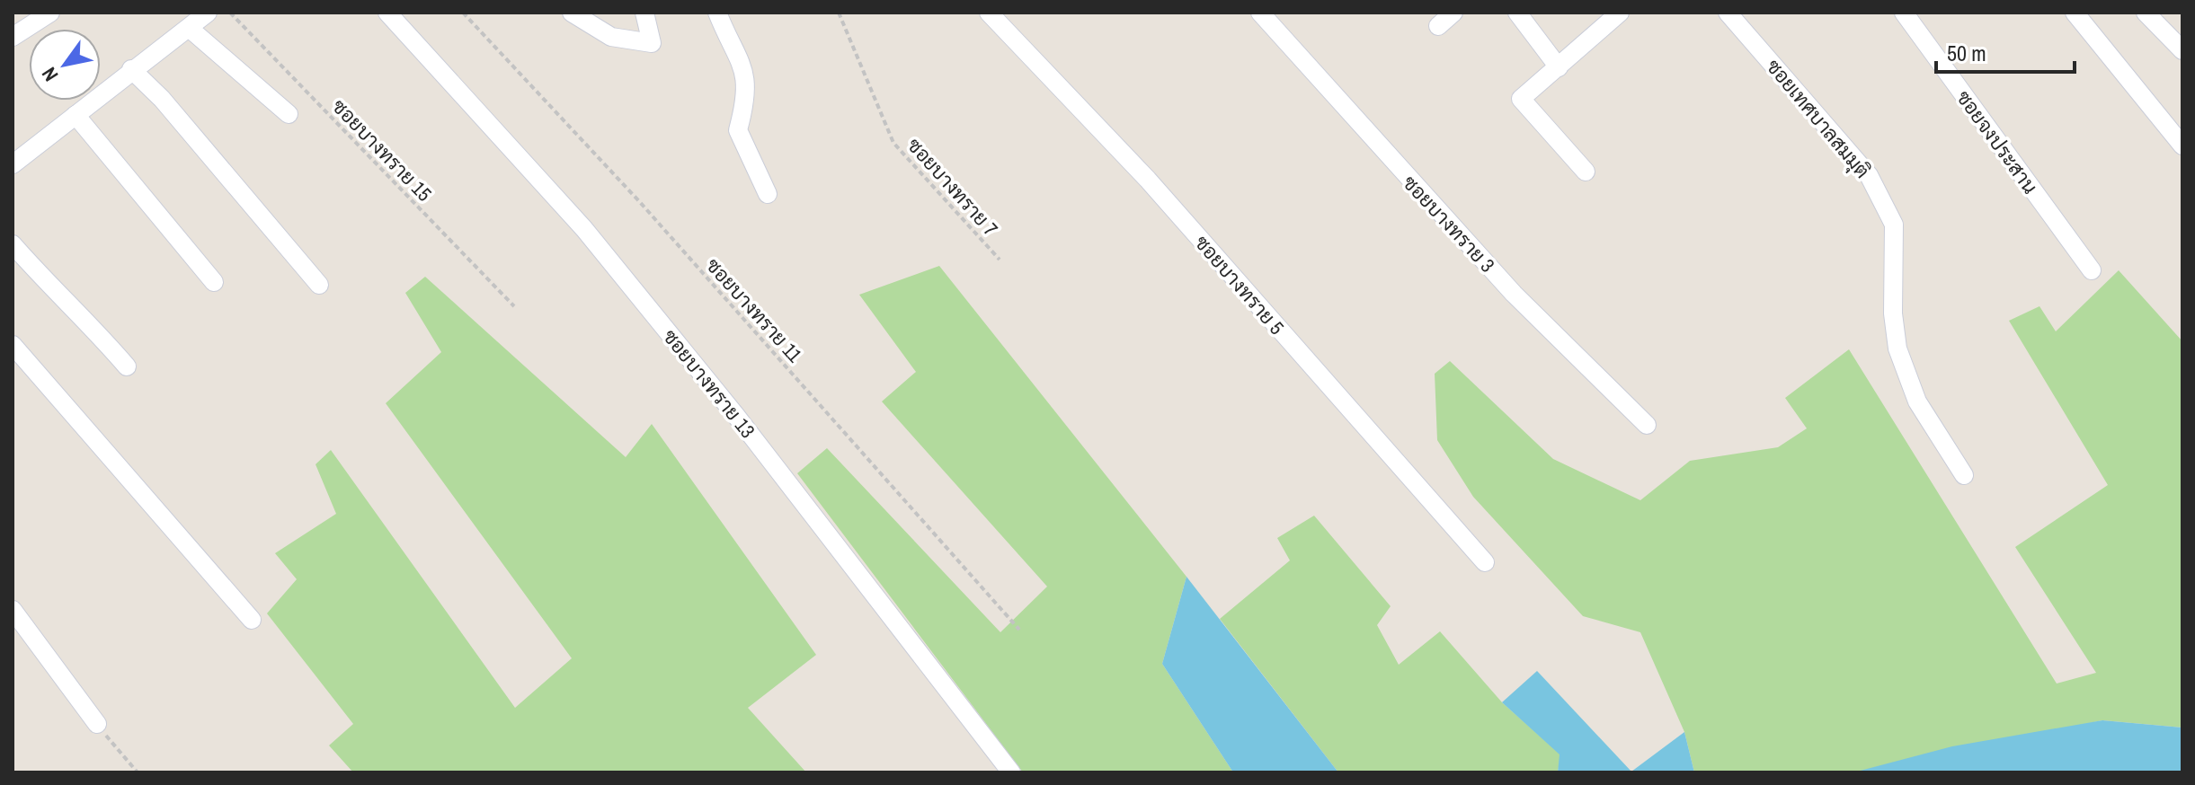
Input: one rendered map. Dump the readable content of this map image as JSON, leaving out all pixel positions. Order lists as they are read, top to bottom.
{
  "streets": {
    "street": [
      "ซอยเทศบาลสมมุติ",
      "ซอยจงประสาน",
      "ซอยบางทราย 3",
      "ซอยบางทราย 5",
      "ซอยบางทราย 13"
    ],
    "path": ["ซอยบางทราย 15", "ซอยบางทราย 7", "ซอยบางทราย 11"]
  },
  "scale_bar": "50 m",
  "north": "bottom left"
}
